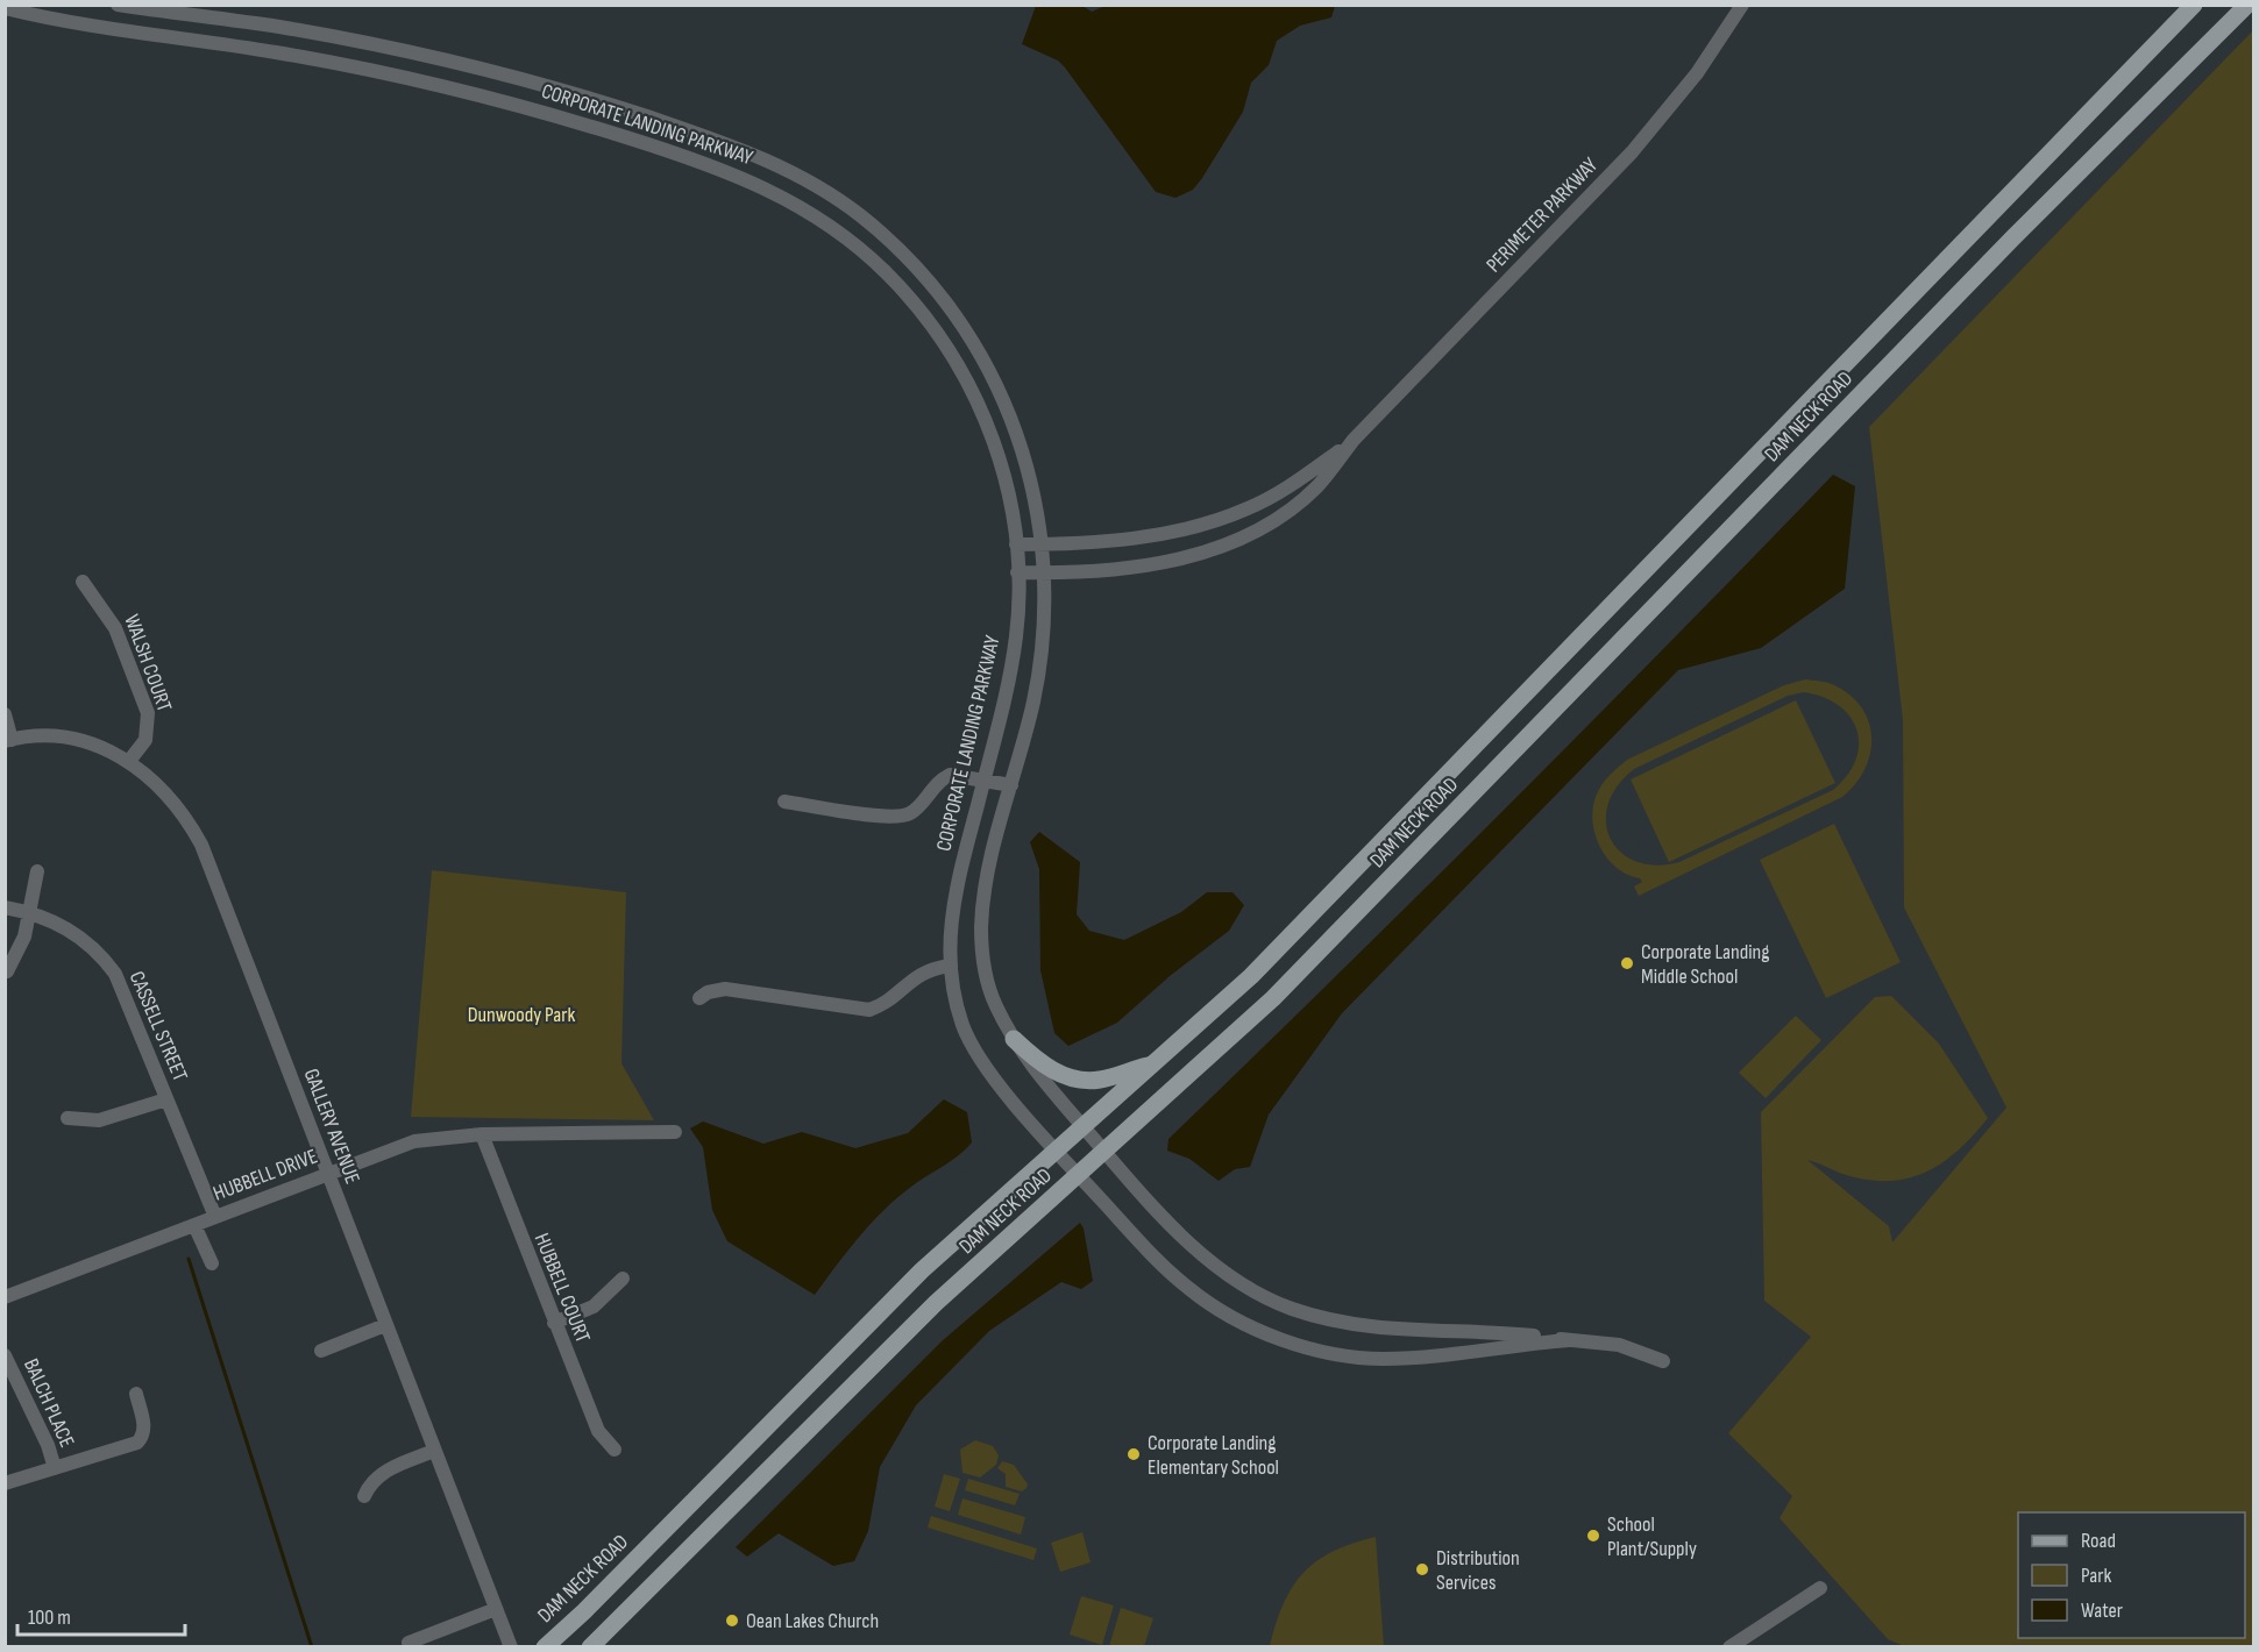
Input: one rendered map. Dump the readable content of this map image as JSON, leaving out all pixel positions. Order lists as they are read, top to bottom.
{
  "streets": {
    "main road": ["DAM NECK ROAD"],
    "street": [
      "CORPORATE LANDING PARKWAY",
      "PERIMETER PARKWAY",
      "WALSH COURT",
      "CASSELL STREET",
      "GALLERY AVENUE",
      "HUBBELL DRIVE",
      "HUBBELL COURT",
      "BALCH PLACE"
    ]
  },
  "crossings": [
    ["CORPORATE LANDING PARKWAY", "PERIMETER PARKWAY"],
    ["CORPORATE LANDING PARKWAY", "DAM NECK ROAD"],
    ["WALSH COURT", "GALLERY AVENUE"],
    ["CASSELL STREET", "HUBBELL DRIVE"],
    ["GALLERY AVENUE", "HUBBELL DRIVE"],
    ["HUBBELL DRIVE", "HUBBELL COURT"]
  ],
  "parks": ["Dunwoody Park"],
  "places": [
    "Corporate Landing Middle School",
    "Corporate Landing Elementary School",
    "School Plant/Supply",
    "Distribution Services",
    "Oean Lakes Church"
  ],
  "legend": ["Road", "Park", "Water"],
  "scale_bar": "100 m"
}
